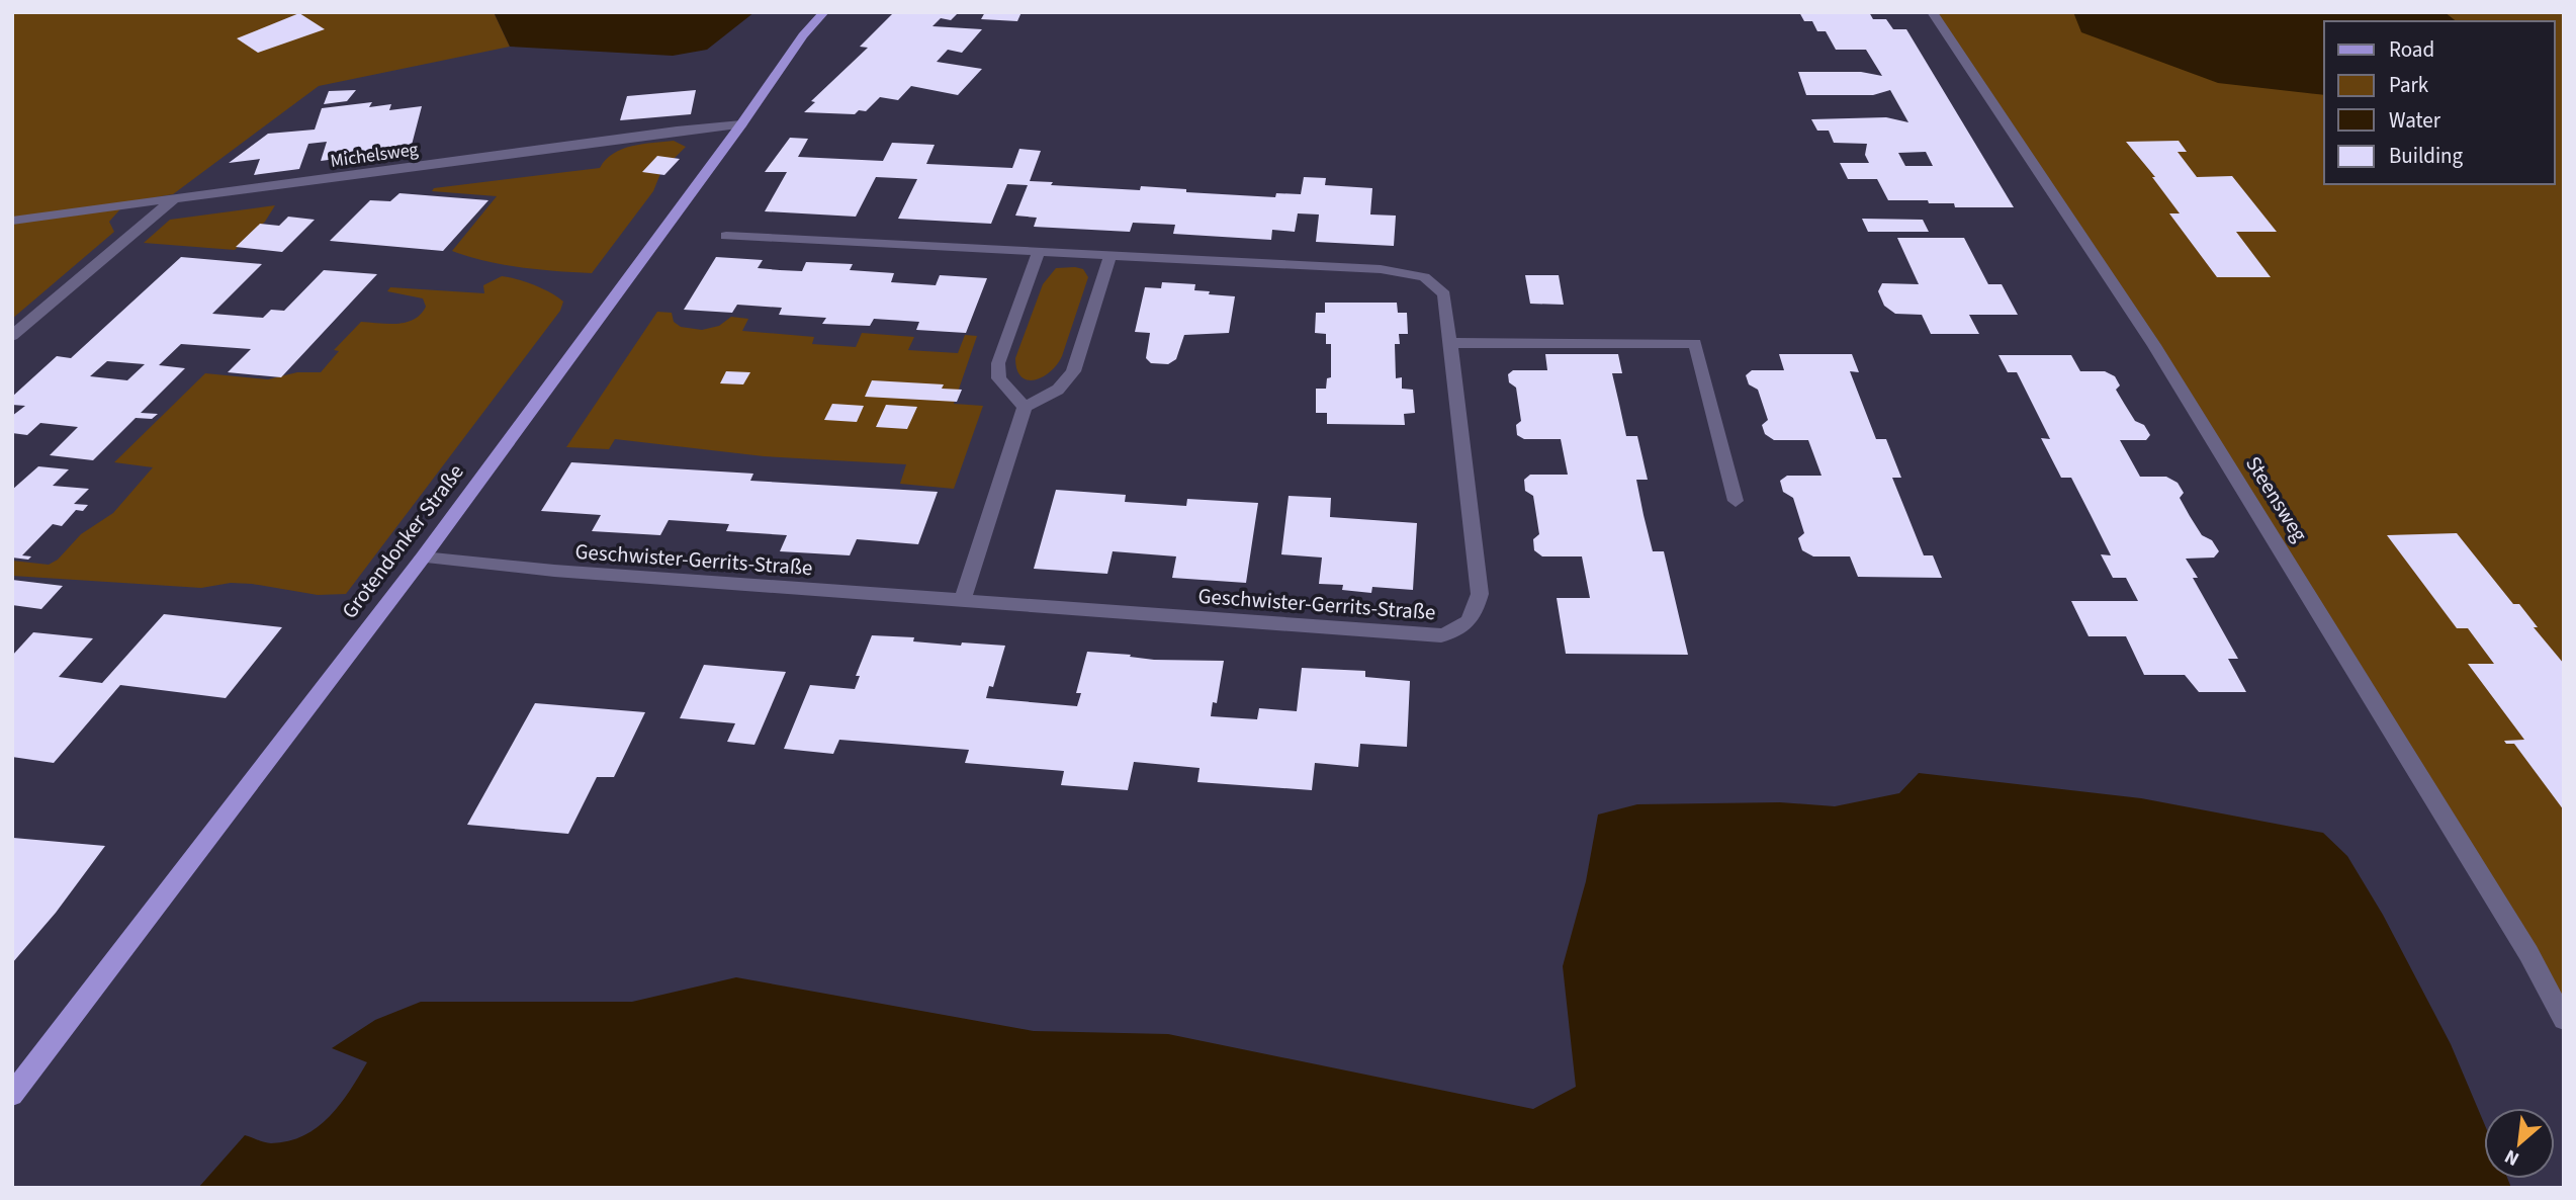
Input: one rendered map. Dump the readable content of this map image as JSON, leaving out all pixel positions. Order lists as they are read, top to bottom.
{
  "streets": {
    "main road": ["Grotendonker Straße"],
    "street": ["Michelsweg", "Steensweg", "Geschwister-Gerrits-Straße"]
  },
  "crossings": [
    ["Michelsweg", "Grotendonker Straße"],
    ["Grotendonker Straße", "Geschwister-Gerrits-Straße"]
  ],
  "legend": [
    "Road",
    "Park",
    "Water",
    "Building"
  ],
  "north": "bottom left"
}
